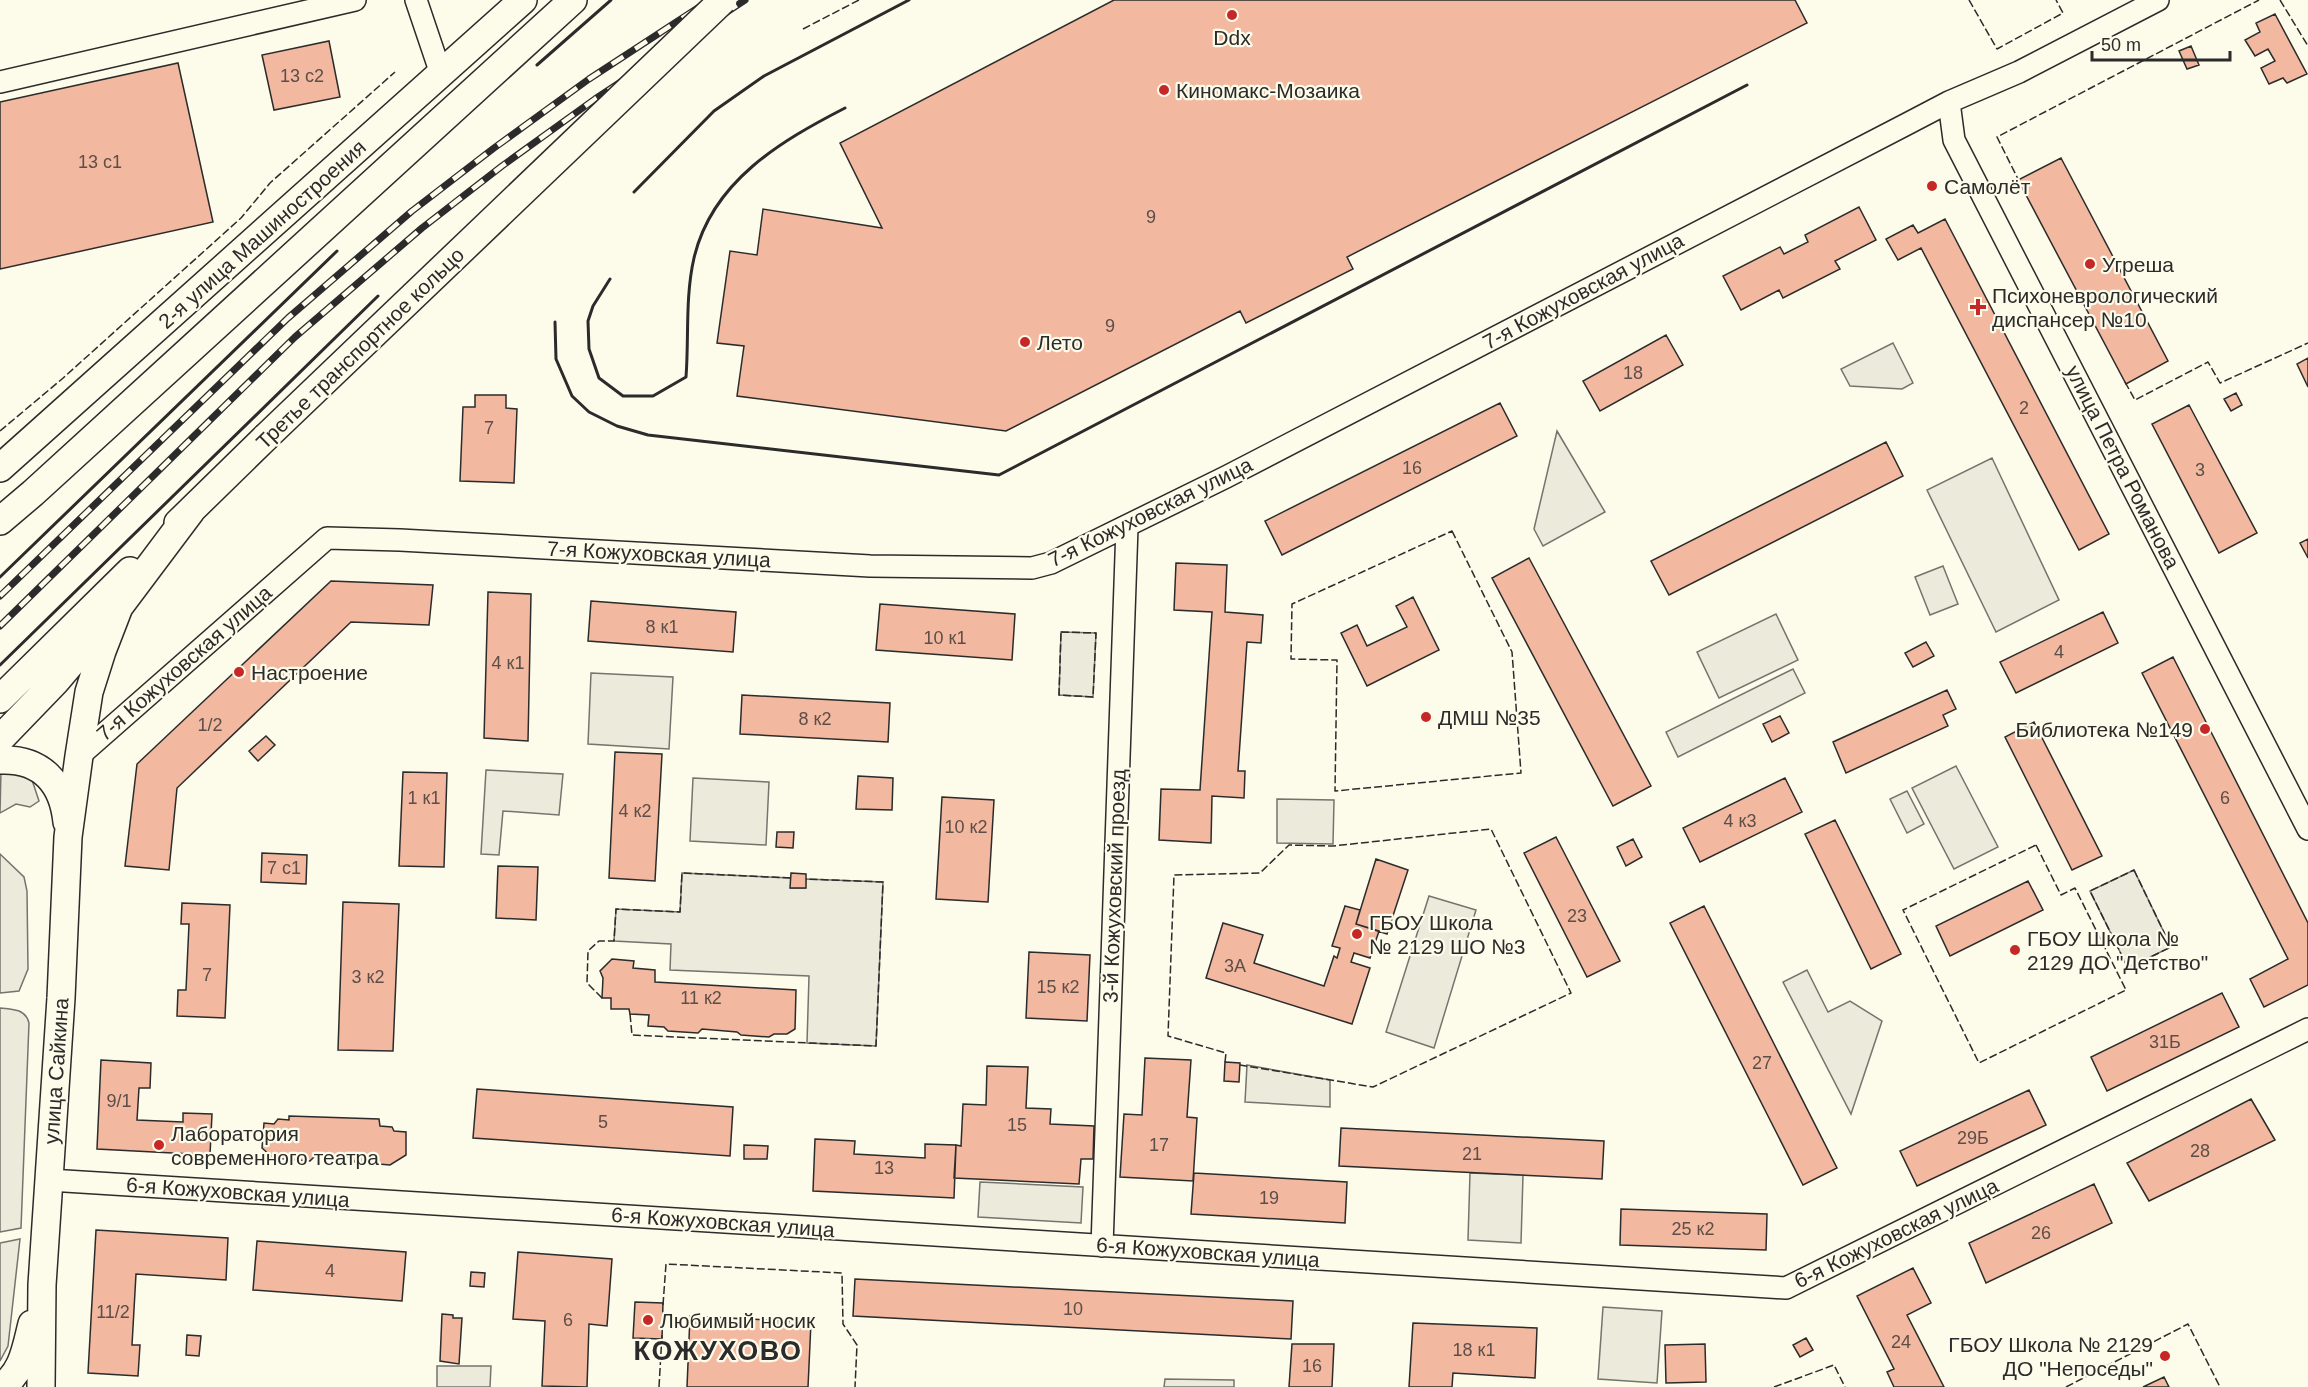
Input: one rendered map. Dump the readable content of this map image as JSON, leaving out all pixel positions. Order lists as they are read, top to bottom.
{
  "streets": {
    "main road": ["2-я улица Машиностроения", "Третье транспортное кольцо", "улица Сайкина"],
    "street": [
      "7-я Кожуховская улица",
      "улица Петра Романова",
      "3-й Кожуховский проезд",
      "6-я Кожуховская улица"
    ]
  },
  "crossings": [
    ["7-я Кожуховская улица", "улица Петра Романова"],
    ["7-я Кожуховская улица", "3-й Кожуховский проезд"],
    ["7-я Кожуховская улица", "улица Сайкина"],
    ["3-й Кожуховский проезд", "6-я Кожуховская улица"],
    ["улица Сайкина", "6-я Кожуховская улица"]
  ],
  "districts": ["КОЖУХОВО"],
  "places": {
    "other": [
      "Ddx",
      "Киномакс-Мозаика",
      "Самолёт",
      "Угреша",
      "Лето",
      "Настроение",
      "ДМШ №35",
      "Библиотека №149",
      "ГБОУ Школа № 2129 ШО №3",
      "ГБОУ Школа № 2129 ДО \"Детство\"",
      "Лаборатория современного театра",
      "Любимый носик",
      "ГБОУ Школа № 2129 ДО \"Непоседы\""
    ],
    "health": ["Психоневрологический диспансер №10"]
  },
  "house_numbers": [
    "13 с2",
    "13 с1",
    "9",
    "9",
    "18",
    "2",
    "7",
    "16",
    "3",
    "8 к1",
    "10 к1",
    "4",
    "4 к1",
    "8 к2",
    "1/2",
    "1 к1",
    "6",
    "4 к2",
    "4 к3",
    "10 к2",
    "7 с1",
    "23",
    "3А",
    "7",
    "3 к2",
    "15 к2",
    "11 к2",
    "31Б",
    "27",
    "9/1",
    "5",
    "15",
    "29Б",
    "17",
    "28",
    "21",
    "13",
    "19",
    "25 к2",
    "26",
    "4",
    "10",
    "11/2",
    "6",
    "24",
    "18 к1",
    "16"
  ],
  "scale_bar": "50 m"
}
